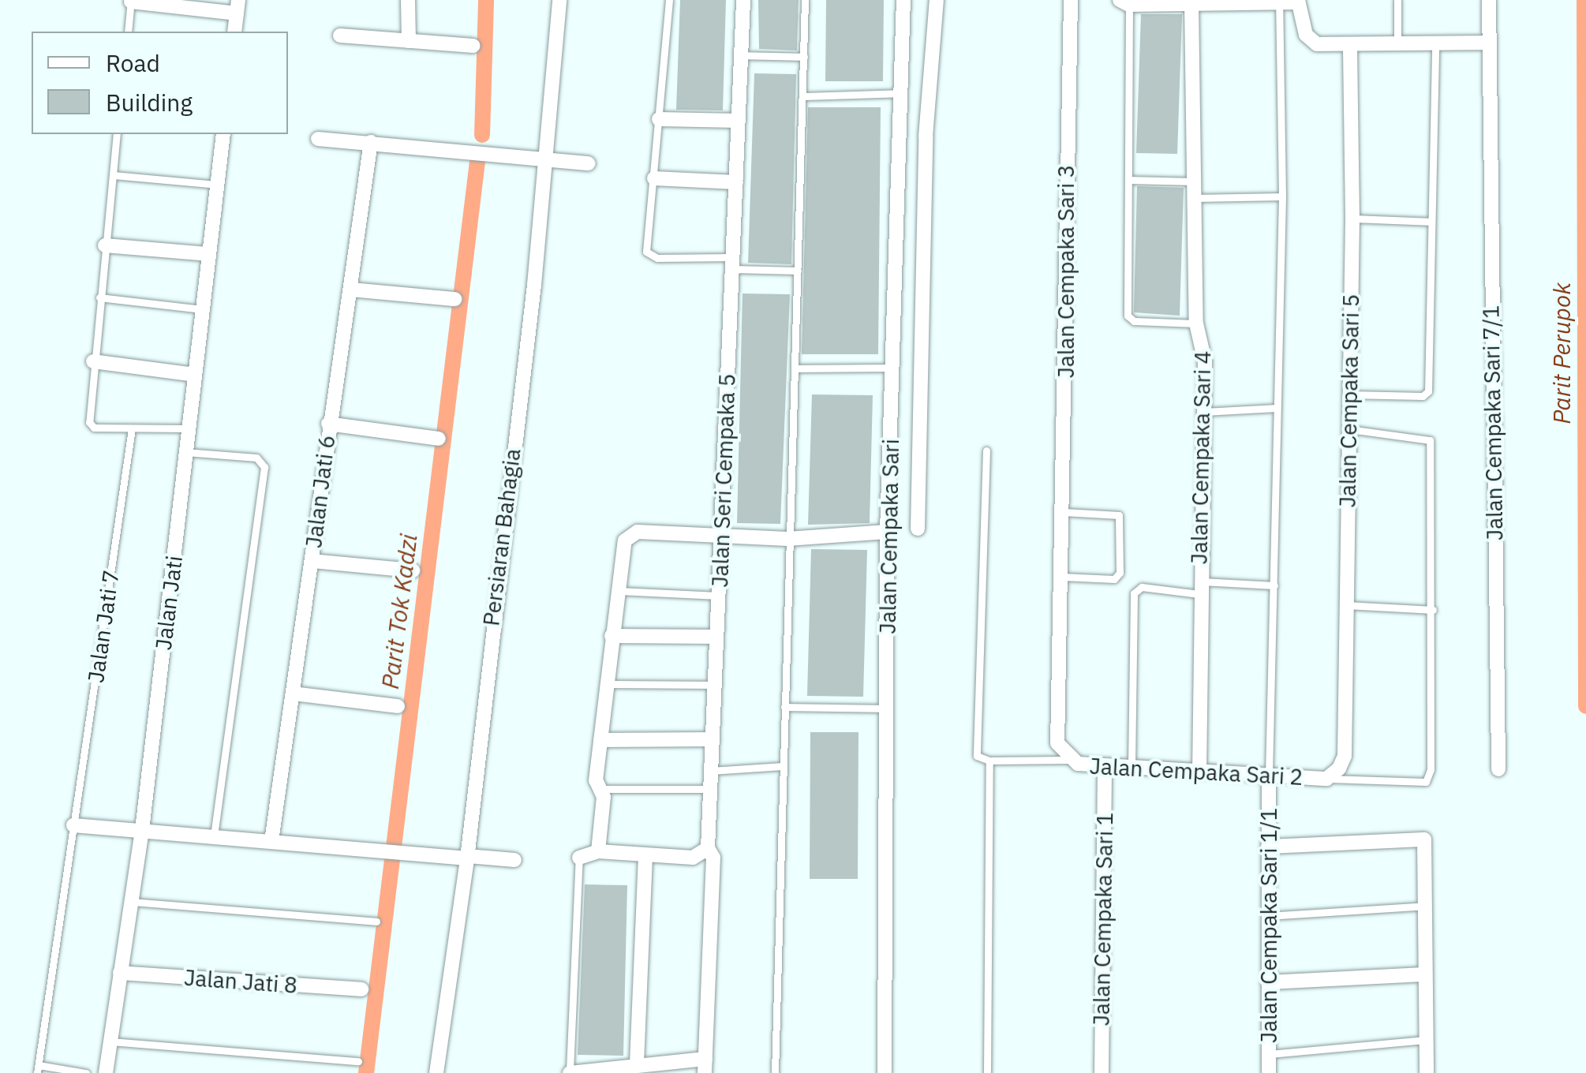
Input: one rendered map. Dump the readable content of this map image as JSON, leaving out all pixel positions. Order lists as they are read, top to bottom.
{
  "streets": {
    "street": [
      "Jalan Cempaka Sari 3",
      "Jalan Cempaka Sari 5",
      "Jalan Cempaka Sari 7/1",
      "Jalan Cempaka Sari 4",
      "Jalan Seri Cempaka 5",
      "Jalan Jati 6",
      "Jalan Cempaka Sari",
      "Persiaran Bahagia",
      "Jalan Jati",
      "Jalan Cempaka Sari 2",
      "Jalan Cempaka Sari 1",
      "Jalan Cempaka Sari 1/1",
      "Jalan Jati 8"
    ],
    "lane": ["Jalan Jati 7"]
  },
  "crossings": [
    ["Jalan Cempaka Sari 3", "Jalan Cempaka Sari 2"],
    ["Jalan Cempaka Sari 5", "Jalan Cempaka Sari 2"],
    ["Jalan Cempaka Sari 4", "Jalan Cempaka Sari 2"],
    ["Jalan Jati", "Jalan Jati 8"],
    ["Jalan Cempaka Sari 2", "Jalan Cempaka Sari 1"],
    ["Jalan Cempaka Sari 2", "Jalan Cempaka Sari 1/1"]
  ],
  "water": ["Parit Perupok", "Parit Tok Kadzi"],
  "legend": ["Road", "Building"]
}
